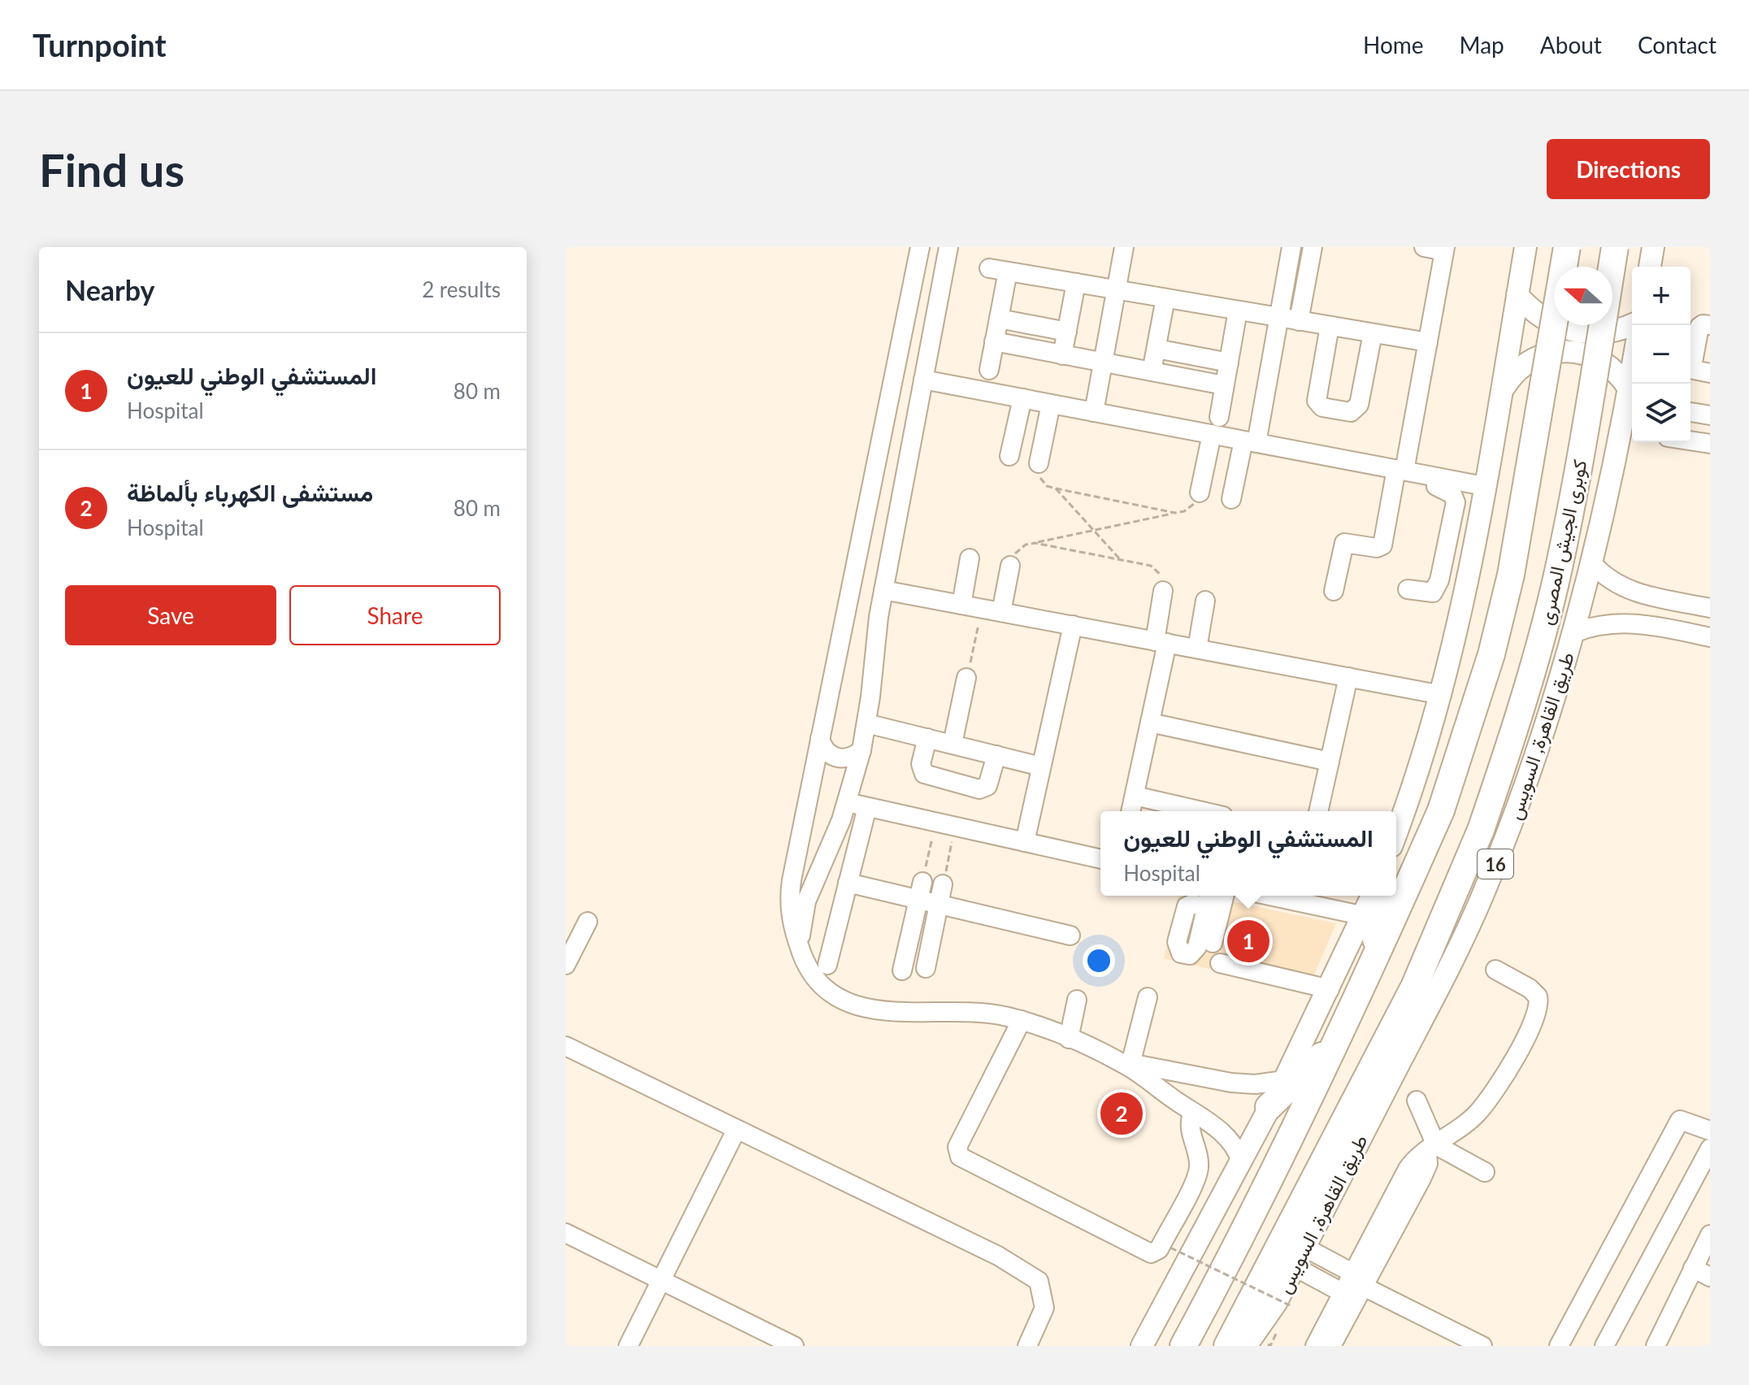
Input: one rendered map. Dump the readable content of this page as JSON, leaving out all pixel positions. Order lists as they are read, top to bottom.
{
  "streets": {
    "highway": ["كوبرى الجيش المصرى", "طريق القاهرة, السويس", "16"]
  },
  "crossings": [
    ["كوبرى الجيش المصرى", "طريق القاهرة, السويس"]
  ],
  "north": "left",
  "page": {
    "header": "Turnpoint",
    "nav": [
      "Home",
      "Map",
      "About",
      "Contact"
    ],
    "buttons": [
      "Directions",
      ["Save", "Share"]
    ],
    "title": "Find us",
    "heading": ["Nearby", "2 results"],
    "map_buttons": ["+", "−"],
    "list": [
      {
        "mark": "1",
        "name": "المستشفي الوطني للعيون",
        "note": "Hospital",
        "value": "80 m"
      },
      {
        "mark": "2",
        "name": "مستشفى الكهرباء بألماظة",
        "note": "Hospital",
        "value": "80 m"
      }
    ],
    "popup": ["المستشفي الوطني للعيون", "Hospital"],
    "pins": ["1", "2"]
  }
}
